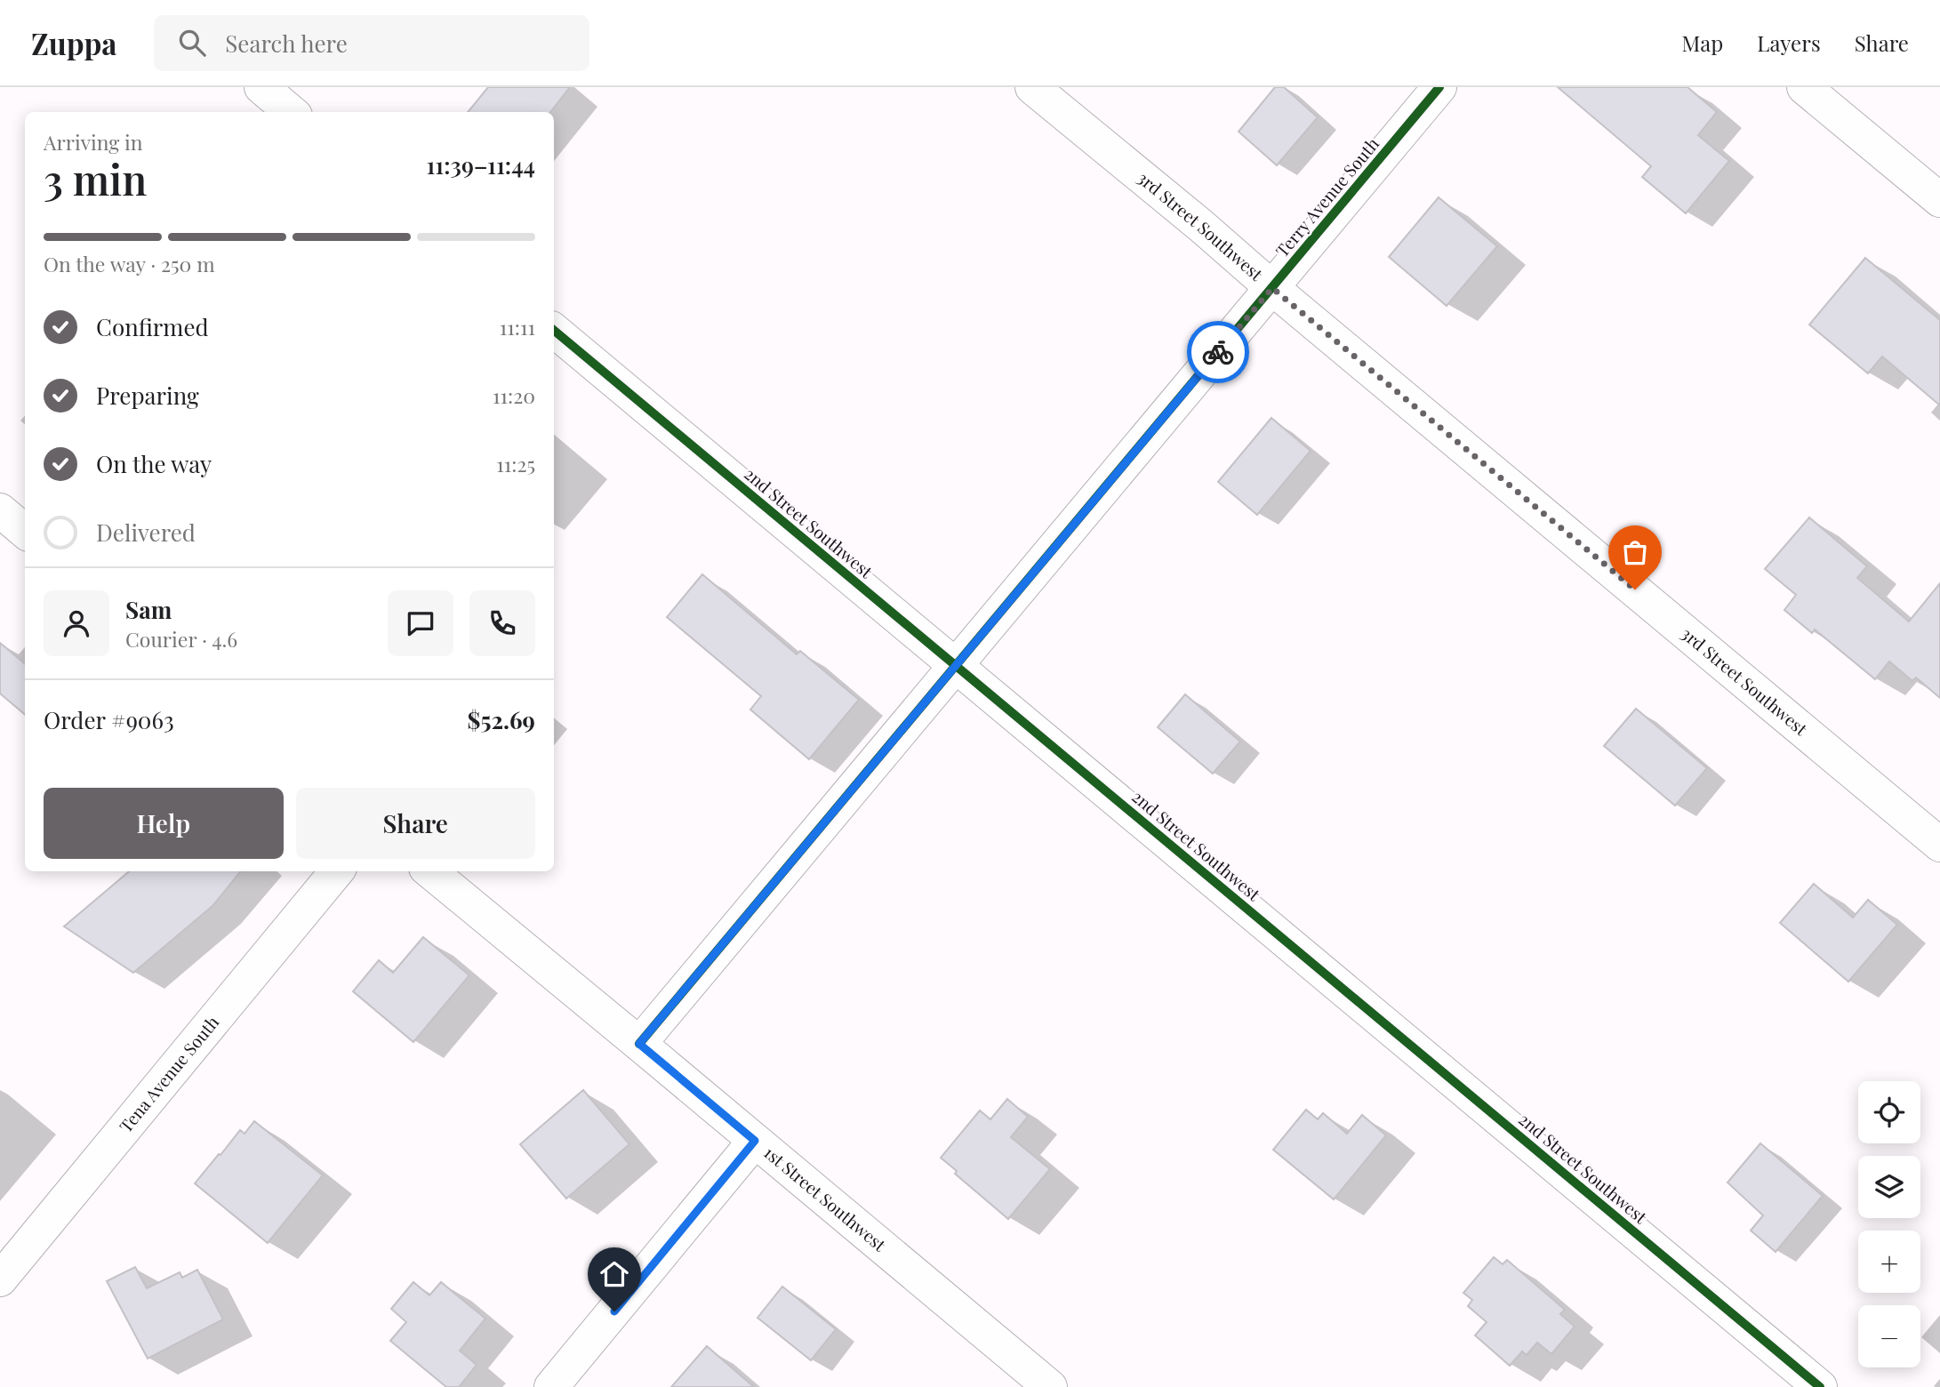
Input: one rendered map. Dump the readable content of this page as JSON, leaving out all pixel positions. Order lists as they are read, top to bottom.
{
  "streets": {
    "street": [
      "Terry Avenue South",
      "3rd Street Southwest",
      "2nd Street Southwest",
      "Tena Avenue South",
      "1st Street Southwest"
    ]
  },
  "crossings": [
    ["Terry Avenue South", "3rd Street Southwest"],
    ["Terry Avenue South", "2nd Street Southwest"],
    ["Terry Avenue South", "1st Street Southwest"]
  ],
  "page": {
    "header": "Zuppa",
    "search": "Search here",
    "nav": ["Map", "Layers", "Share"],
    "heading": ["3 min", "Arriving in", "11:39–11:44"],
    "panel": [
      "Sam",
      "Courier · 4.6",
      "Order #9063",
      "$52.69"
    ],
    "bar": "On the way · 250 m",
    "list": [
      ["Confirmed", "11:11"],
      ["Preparing", "11:20"],
      ["On the way", "11:25"],
      "Delivered"
    ],
    "buttons": ["Help", "Share"],
    "map_buttons": ["+", "−"]
  }
}
